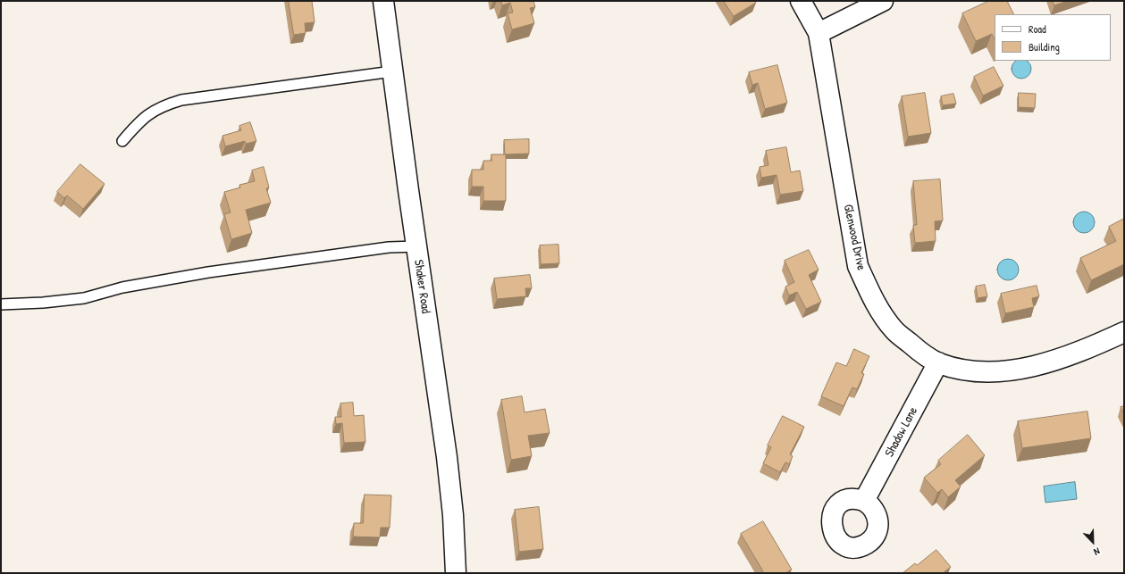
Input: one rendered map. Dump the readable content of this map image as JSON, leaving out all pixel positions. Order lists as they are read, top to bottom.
{
  "streets": {
    "street": ["Glenwood Drive", "Shaker Road", "Shadow Lane"]
  },
  "crossings": [
    ["Glenwood Drive", "Shadow Lane"]
  ],
  "legend": ["Road", "Building"],
  "north": "bottom right"
}
